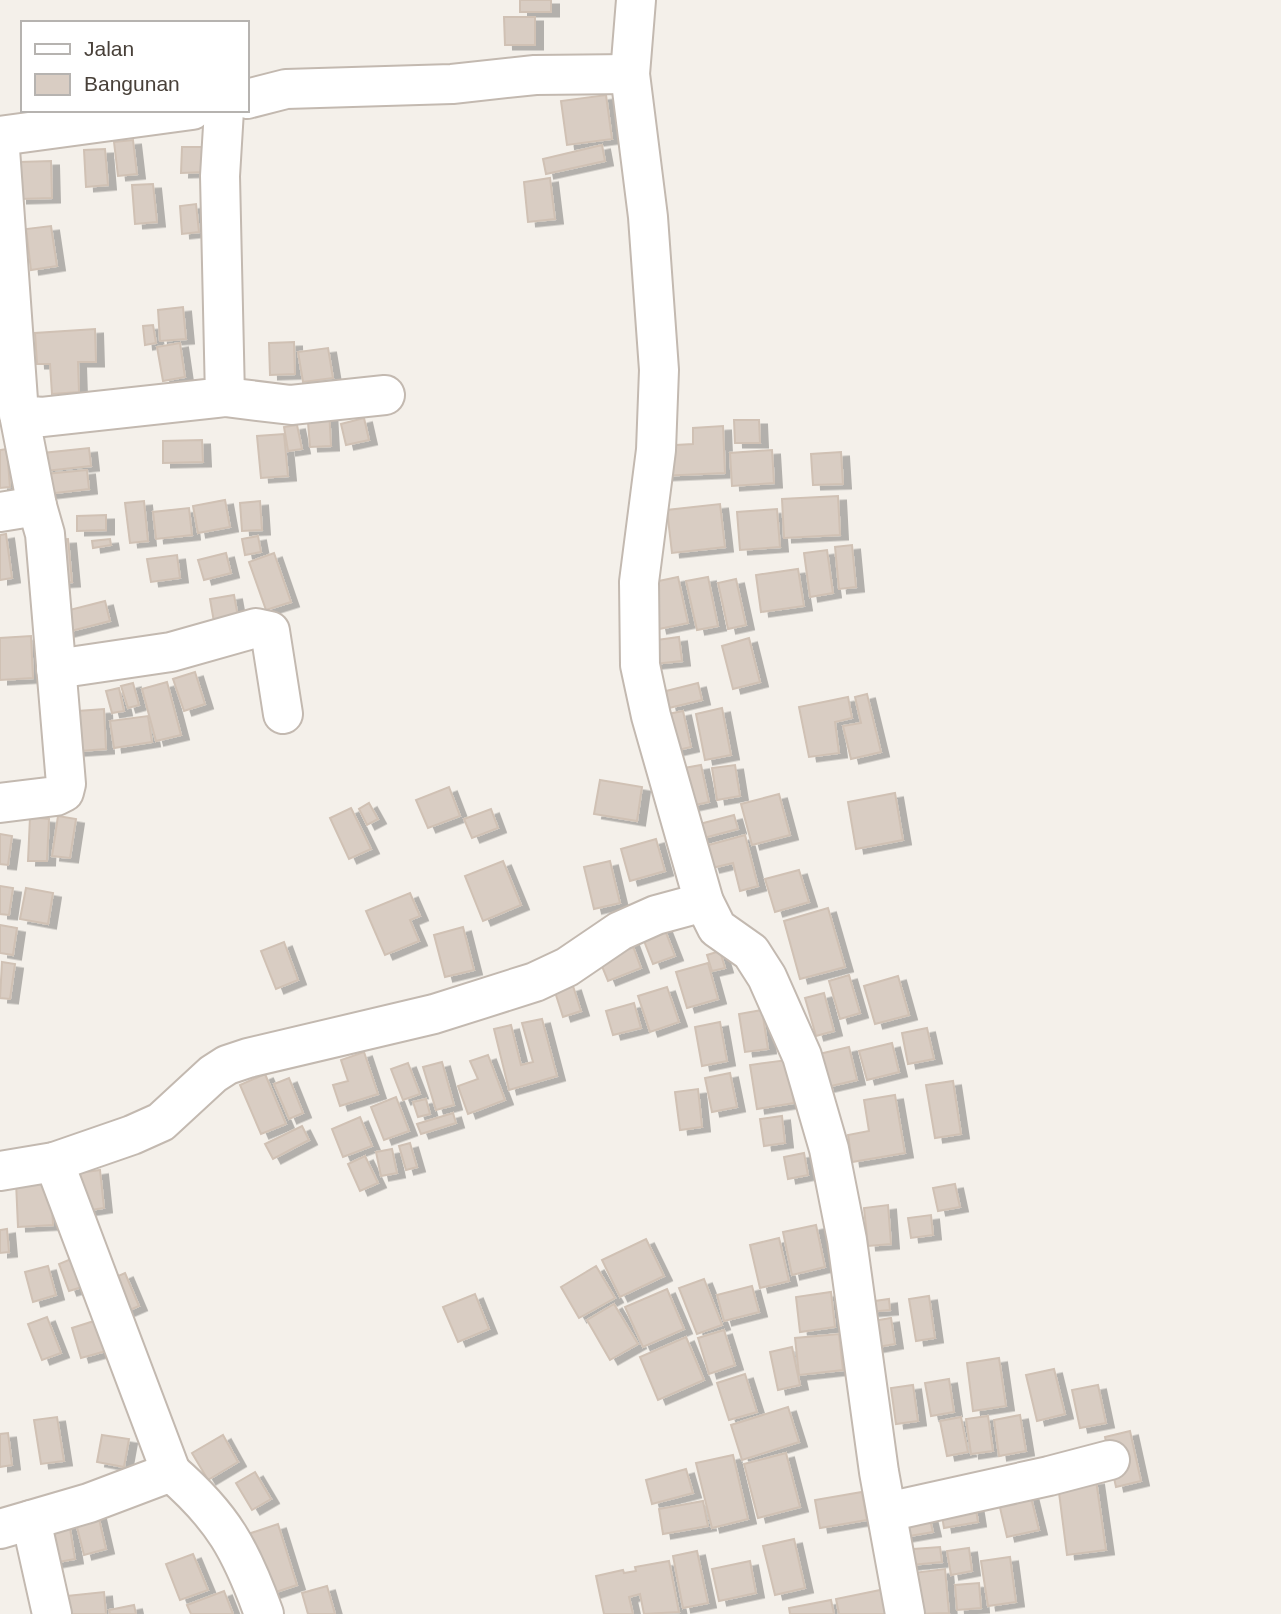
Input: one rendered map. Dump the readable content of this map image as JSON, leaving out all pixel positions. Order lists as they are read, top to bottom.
{
  "legend": ["Jalan", "Bangunan"]
}
